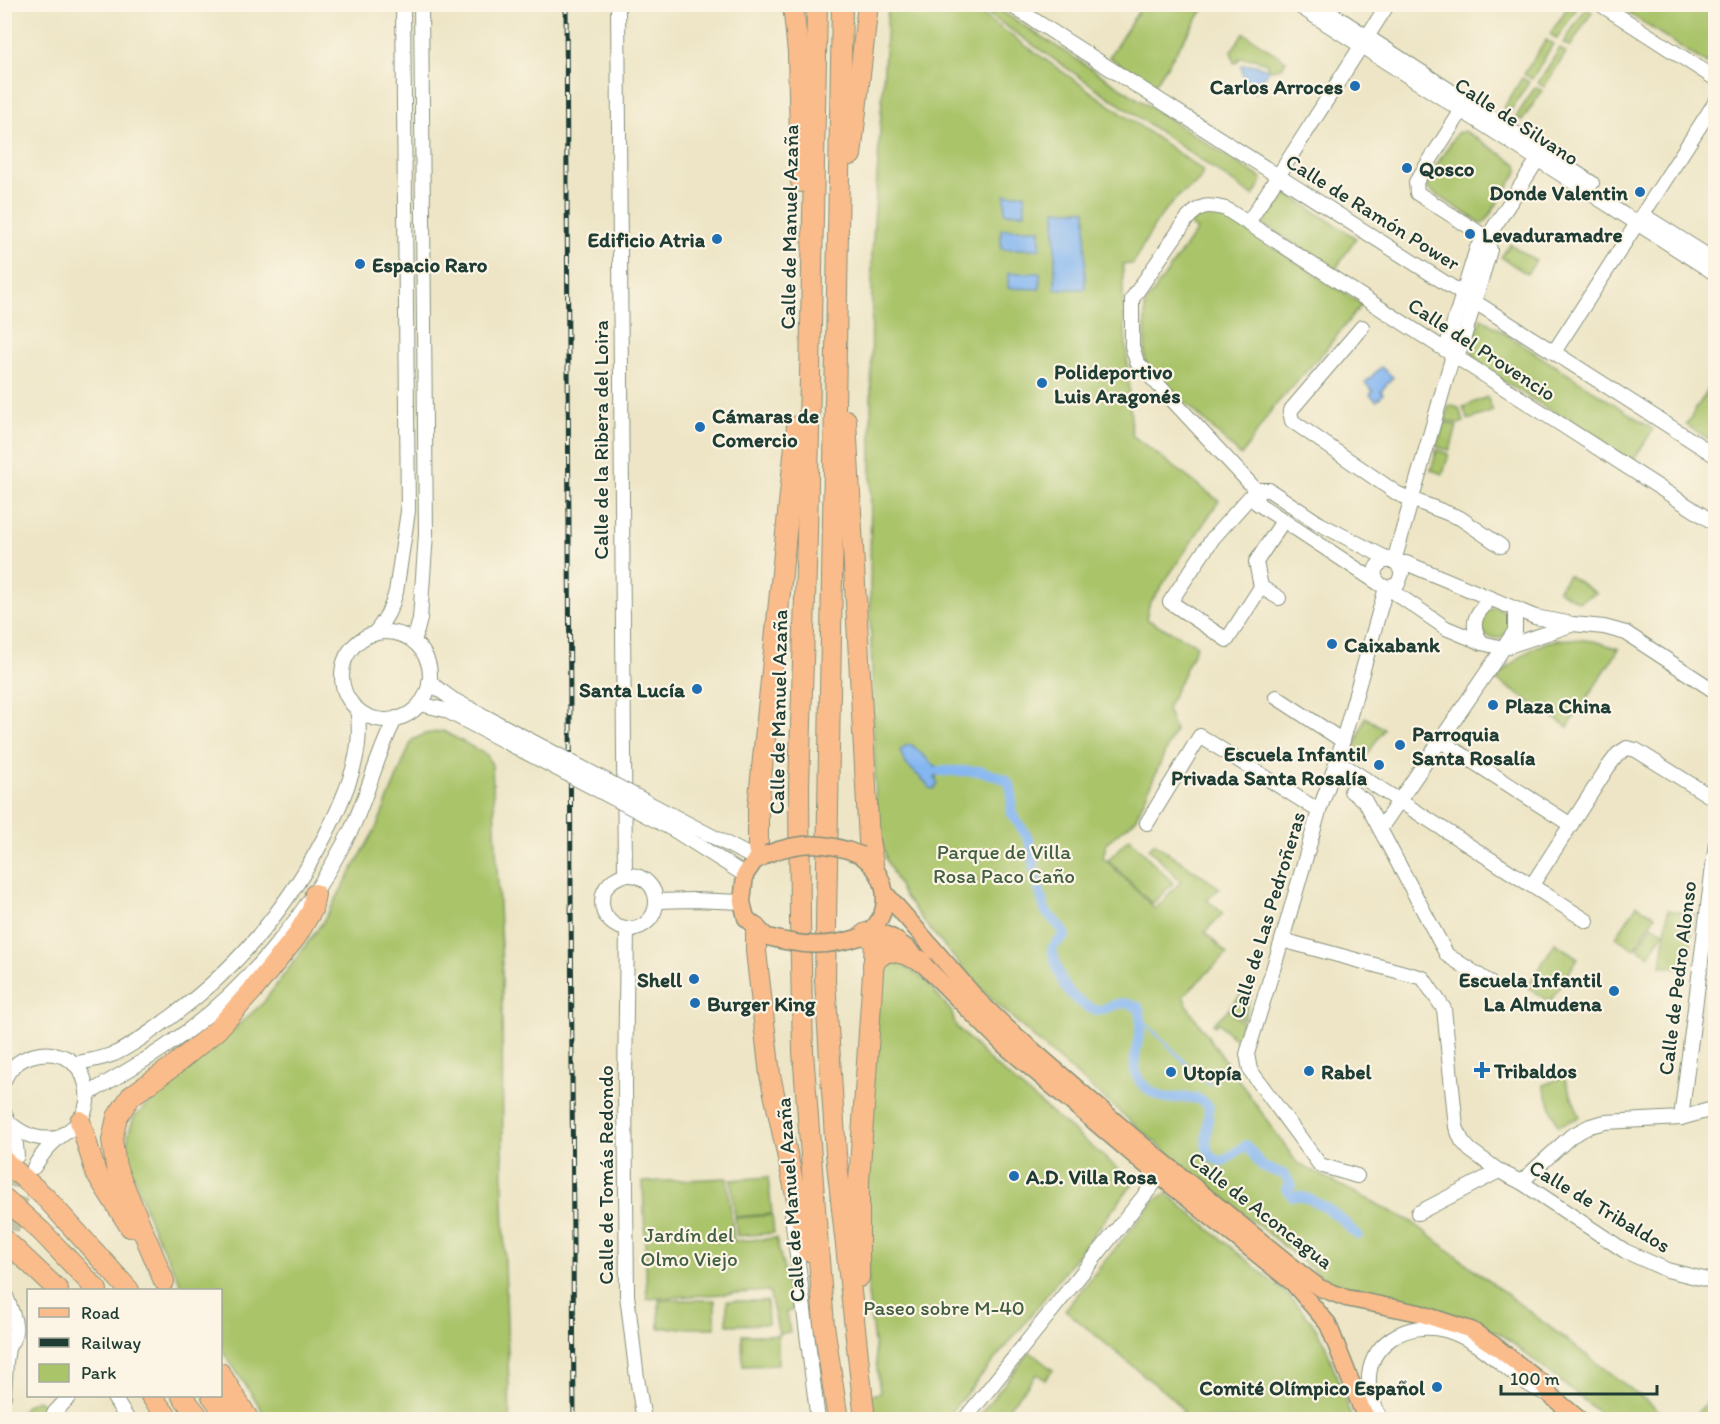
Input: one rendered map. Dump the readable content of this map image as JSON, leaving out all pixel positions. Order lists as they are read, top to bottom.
{
  "streets": {
    "highway": ["Calle de Manuel Azaña"],
    "main road": ["Calle de Aconcagua"],
    "street": [
      "Calle de Silvano",
      "Calle de Ramón Power",
      "Calle del Provencio",
      "Calle de la Ribera del Loira",
      "Calle de Las Pedroñeras",
      "Calle de Pedro Alonso",
      "Calle de Tomás Redondo",
      "Calle de Tribaldos"
    ]
  },
  "crossings": [
    ["Calle de la Ribera del Loira", "Calle de Tomás Redondo"],
    ["Calle de Las Pedroñeras", "Calle de Tribaldos"]
  ],
  "parks": ["Parque de Villa Rosa Paco Caño", "Jardín del Olmo Viejo", "Paseo sobre M-40"],
  "places": {
    "other": [
      "Carlos Arroces",
      "Qosco",
      "Donde Valentin",
      "Levaduramadre",
      "Edificio Atria",
      "Espacio Raro",
      "Polideportivo Luis Aragonés",
      "Cámaras de Comercio",
      "Caixabank",
      "Santa Lucía",
      "Plaza China",
      "Parroquia Santa Rosalía",
      "Escuela Infantil Privada Santa Rosalía",
      "Shell",
      "Escuela Infantil La Almudena",
      "Burger King",
      "Rabel",
      "Utopía",
      "A.D. Villa Rosa",
      "Comité Olímpico Español"
    ],
    "health": ["Tribaldos"]
  },
  "legend": ["Road", "Railway", "Park"],
  "scale_bar": "100 m"
}
